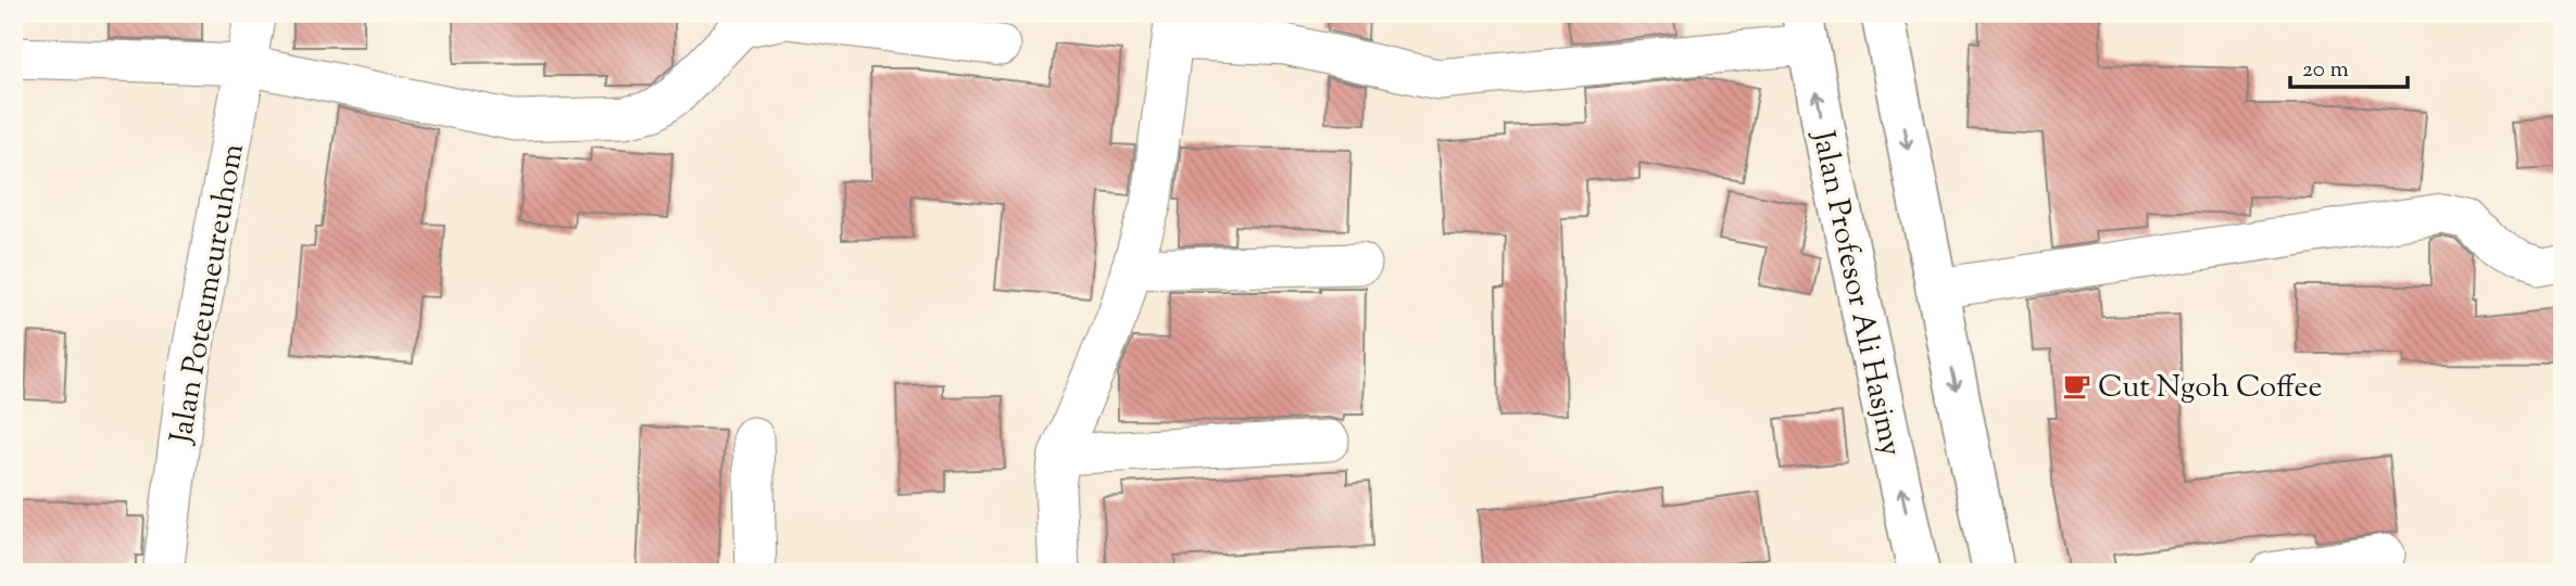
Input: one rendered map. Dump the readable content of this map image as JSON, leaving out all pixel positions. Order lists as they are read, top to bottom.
{
  "streets": {
    "main road": ["Jalan Profesor Ali Hasjmy"],
    "street": ["Jalan Poteumeureuhom"]
  },
  "places": {
    "cafe": ["Cut Ngoh Coffee"]
  },
  "scale_bar": "20 m"
}
